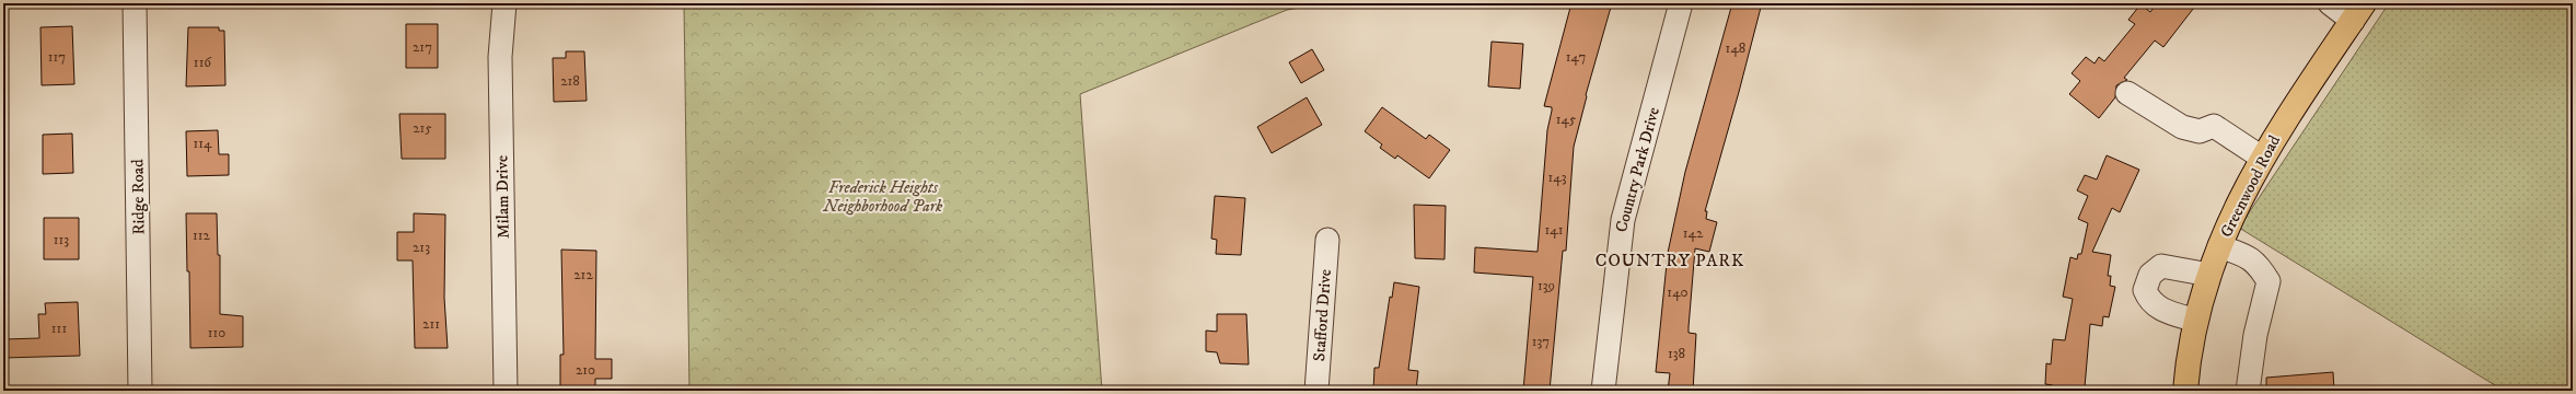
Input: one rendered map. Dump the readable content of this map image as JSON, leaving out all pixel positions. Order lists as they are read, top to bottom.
{
  "streets": {
    "main road": ["Greenwood Road"],
    "street": [
      "Country Park Drive",
      "Ridge Road",
      "Milam Drive",
      "Stafford Drive"
    ]
  },
  "districts": ["COUNTRY PARK"],
  "parks": ["Frederick Heights Neighborhood Park"],
  "house_numbers": [
    "217",
    "148",
    "117",
    "147",
    "116",
    "218",
    "145",
    "215",
    "114",
    "143",
    "141",
    "142",
    "112",
    "113",
    "213",
    "212",
    "139",
    "140",
    "211",
    "111",
    "110",
    "137",
    "138",
    "210"
  ]
}
